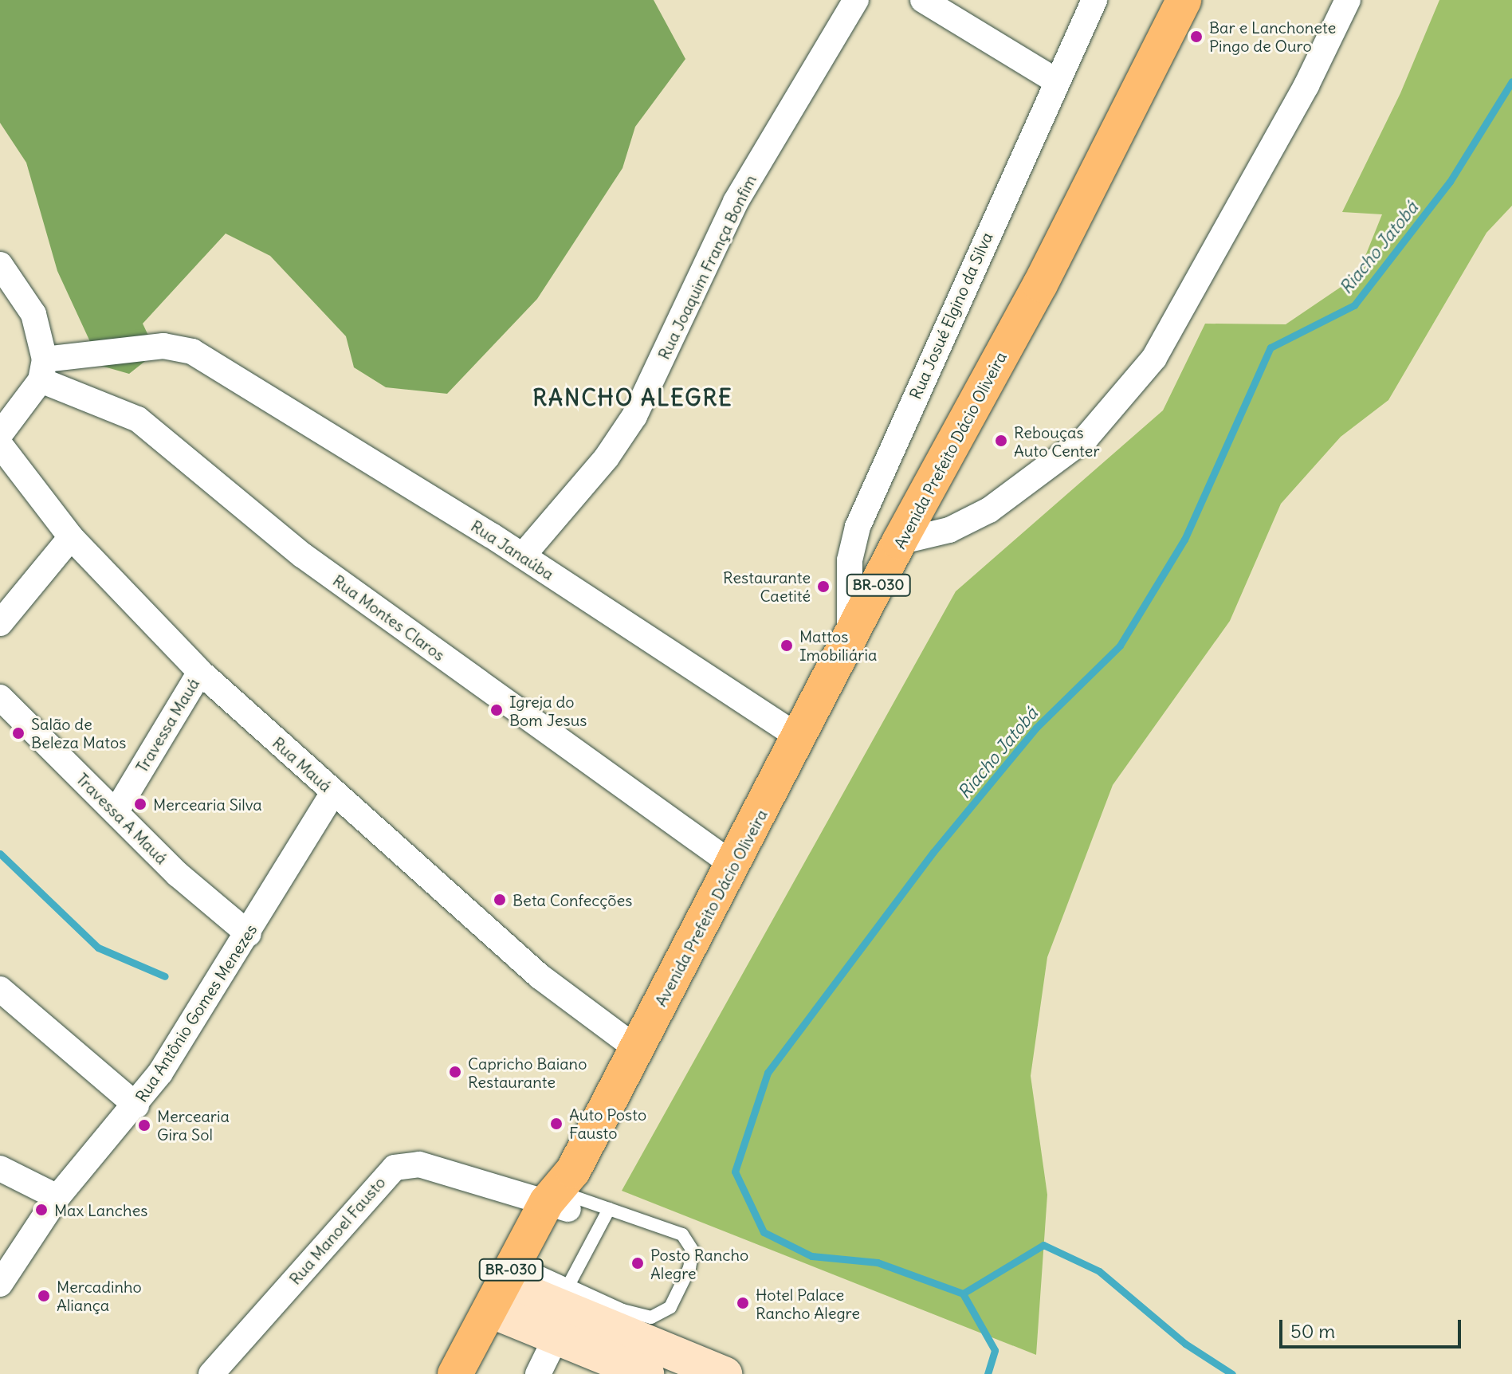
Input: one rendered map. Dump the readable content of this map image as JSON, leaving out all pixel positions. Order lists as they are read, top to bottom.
{
  "streets": {
    "main road": ["Avenida Prefeito Dácio Oliveira", "BR-030"],
    "street": [
      "Rua Joaquim França Bonfim",
      "Rua Josué Elgino da Silva",
      "Rua Janaúba",
      "Rua Montes Claros",
      "Travessa Mauá",
      "Rua Mauá",
      "Travessa A Mauá",
      "Rua Antônio Gomes Menezes",
      "Rua Manoel Fausto"
    ]
  },
  "crossings": [
    ["Rua Joaquim França Bonfim", "Rua Janaúba"],
    ["Rua Josué Elgino da Silva", "Avenida Prefeito Dácio Oliveira"],
    ["Avenida Prefeito Dácio Oliveira", "Rua Janaúba"],
    ["Avenida Prefeito Dácio Oliveira", "Rua Montes Claros"],
    ["Avenida Prefeito Dácio Oliveira", "Rua Mauá"],
    ["Avenida Prefeito Dácio Oliveira", "Rua Manoel Fausto"],
    ["Rua Janaúba", "Rua Montes Claros"],
    ["Travessa Mauá", "Rua Mauá"],
    ["Travessa Mauá", "Travessa A Mauá"],
    ["Rua Mauá", "Rua Antônio Gomes Menezes"],
    ["Travessa A Mauá", "Rua Antônio Gomes Menezes"]
  ],
  "districts": ["RANCHO ALEGRE"],
  "water": ["Riacho Jatobá"],
  "places": [
    "Bar e Lanchonete Pingo de Ouro",
    "Rebouças Auto Center",
    "Restaurante Caetité",
    "Mattos Imobiliária",
    "Igreja do Bom Jesus",
    "Salão de Beleza Matos",
    "Mercearia Silva",
    "Beta Confecções",
    "Capricho Baiano Restaurante",
    "Auto Posto Fausto",
    "Mercearia Gira Sol",
    "Max Lanches",
    "Posto Rancho Alegre",
    "Mercadinho Aliança",
    "Hotel Palace Rancho Alegre"
  ],
  "scale_bar": "50 m"
}
